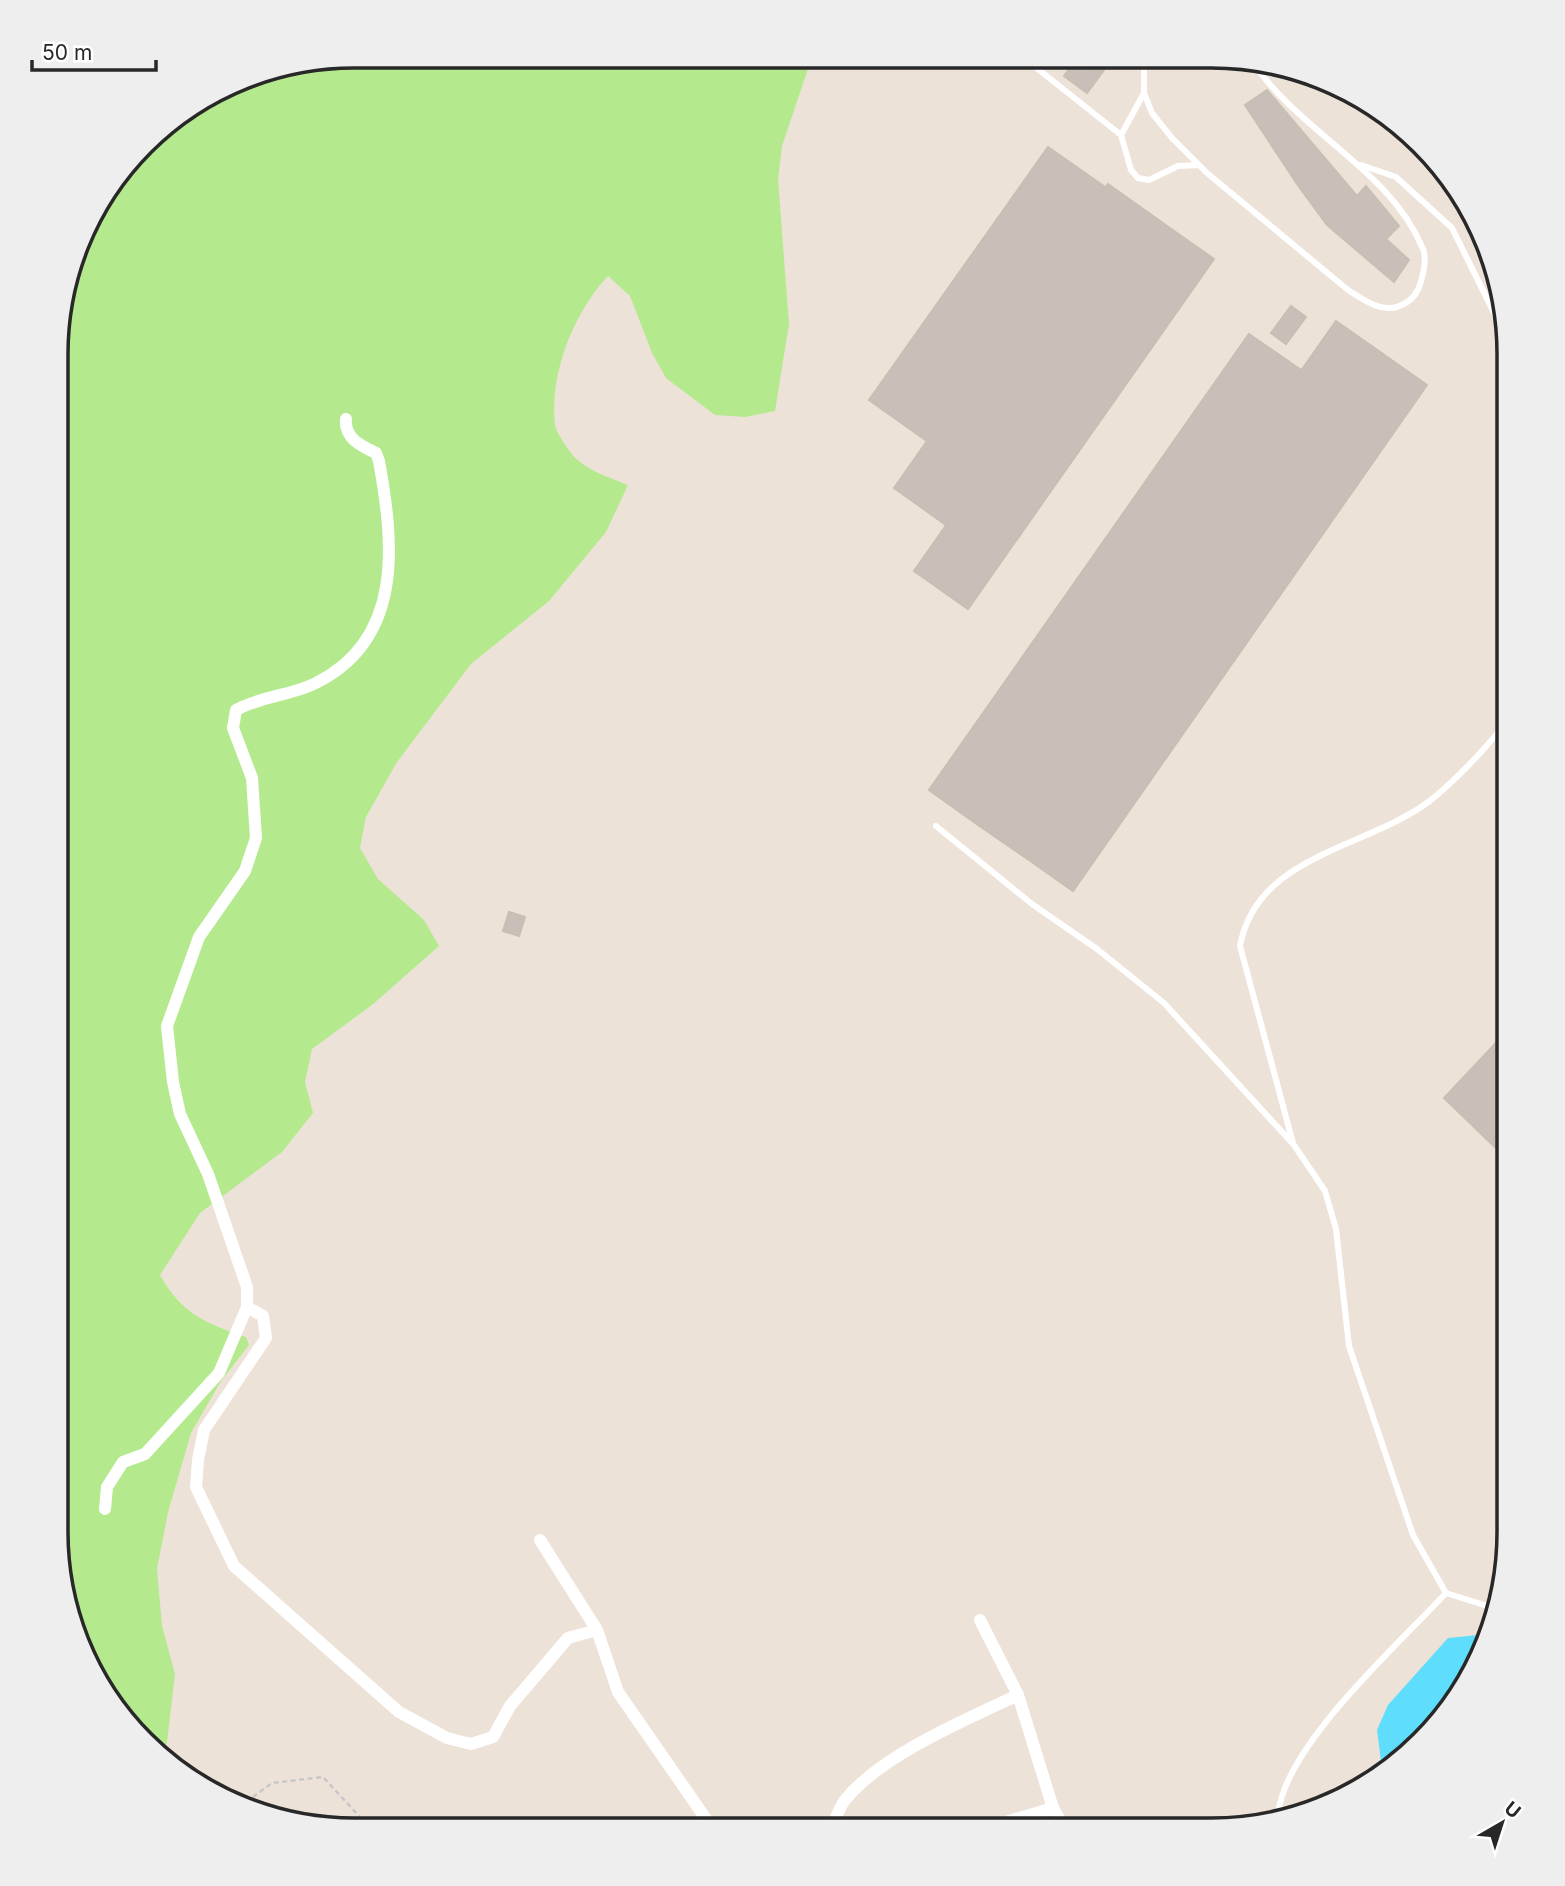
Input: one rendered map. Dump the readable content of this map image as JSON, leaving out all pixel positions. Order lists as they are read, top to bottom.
{
  "scale_bar": "50 m",
  "north": "top right"
}
